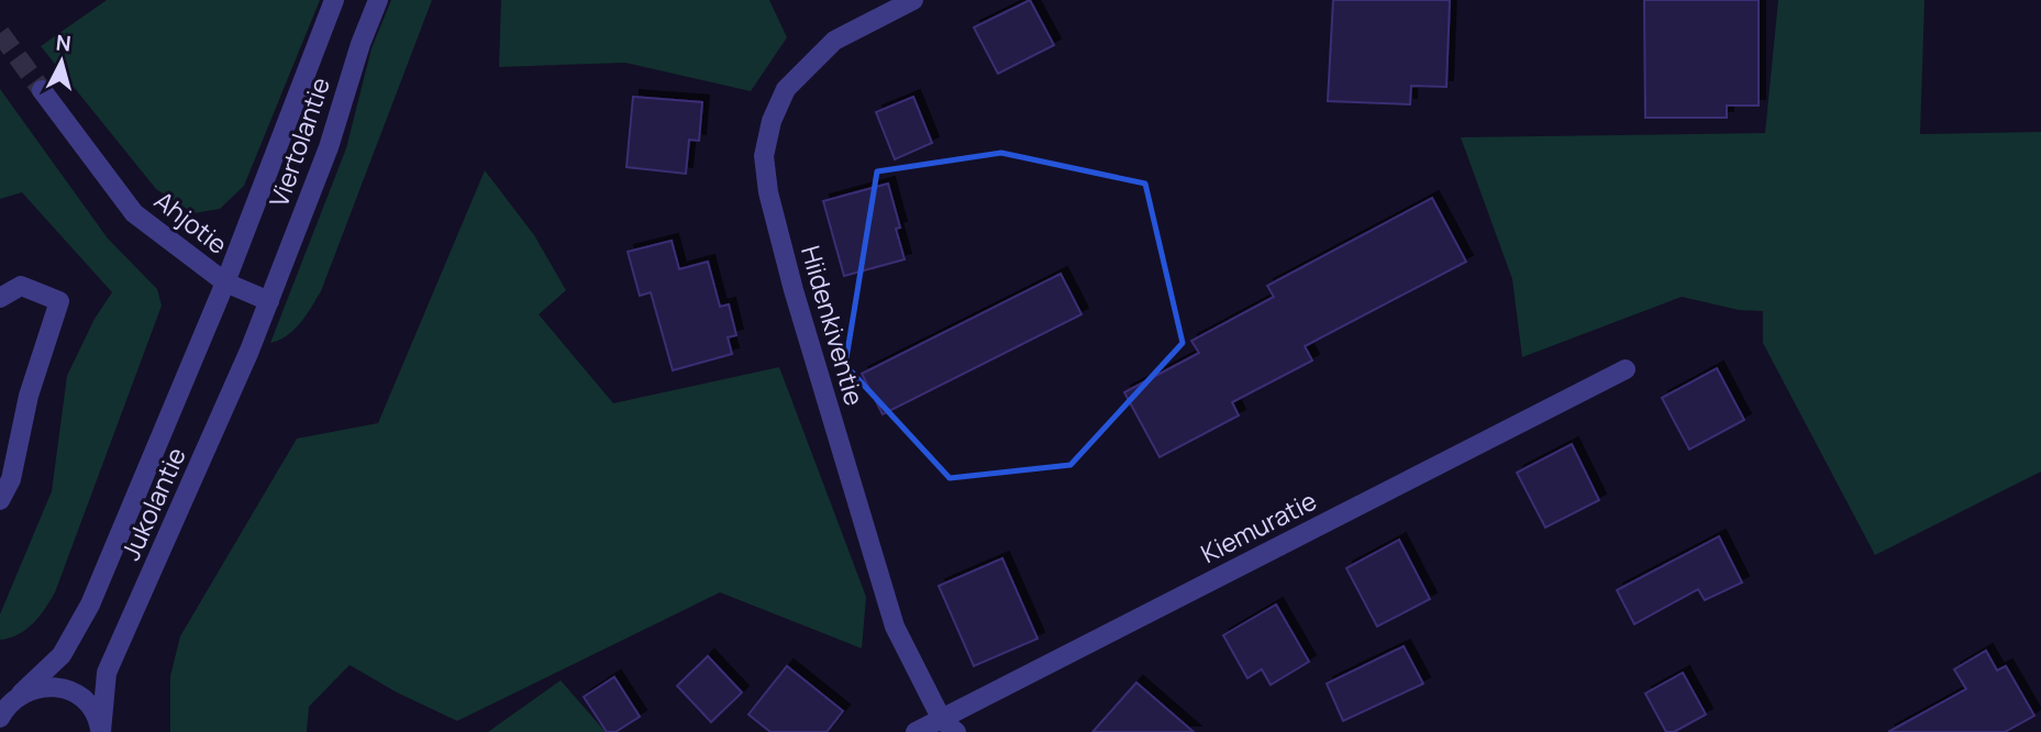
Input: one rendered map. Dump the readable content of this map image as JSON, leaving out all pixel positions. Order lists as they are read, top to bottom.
{
  "streets": {
    "street": [
      "Viertolantie",
      "Ahjotie",
      "Hiidenkiventie",
      "Jukolantie",
      "Kiemuratie"
    ]
  },
  "crossings": [
    ["Viertolantie", "Ahjotie"],
    ["Viertolantie", "Jukolantie"],
    ["Ahjotie", "Jukolantie"],
    ["Hiidenkiventie", "Kiemuratie"]
  ],
  "north": "top"
}
